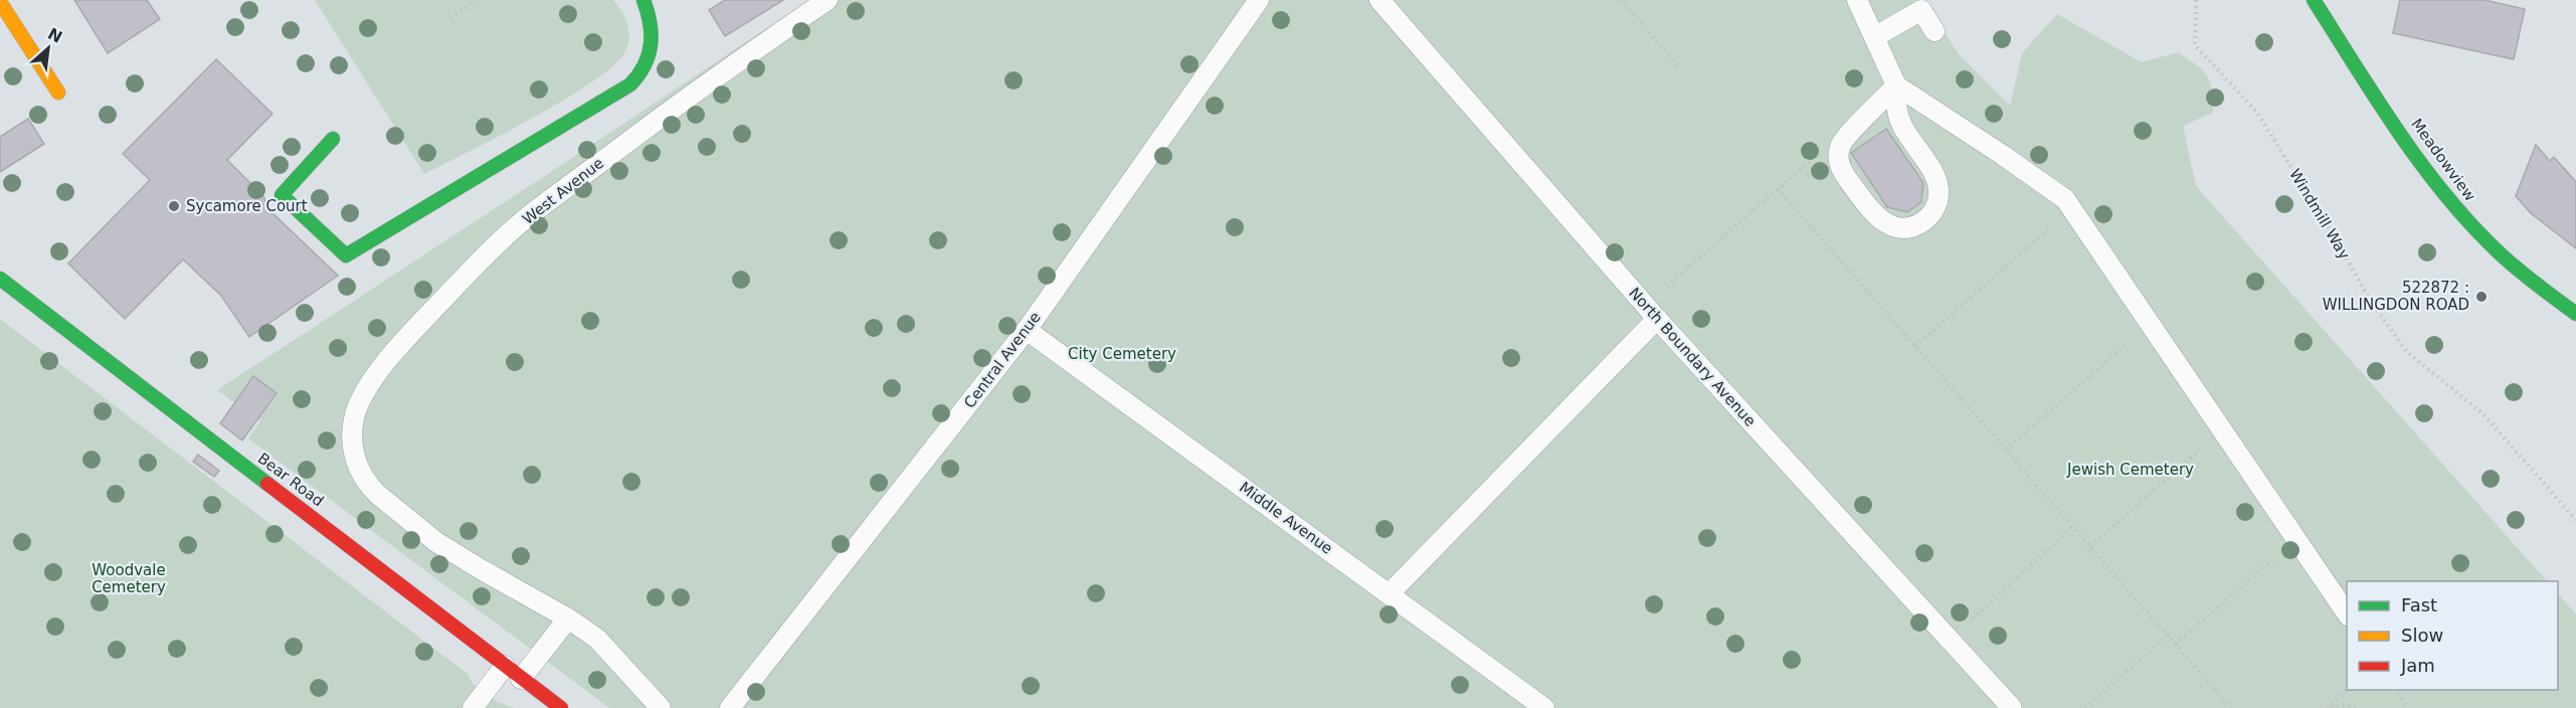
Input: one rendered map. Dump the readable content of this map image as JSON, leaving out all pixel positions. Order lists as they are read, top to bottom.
{
  "streets": {
    "street": ["Meadowview", "Bear Road"],
    "lane": [
      "West Avenue",
      "North Boundary Avenue",
      "Central Avenue",
      "Middle Avenue"
    ],
    "path": ["Windmill Way"]
  },
  "crossings": [
    ["Central Avenue", "Middle Avenue"]
  ],
  "parks": ["City Cemetery", "Jewish Cemetery", "Woodvale Cemetery"],
  "places": ["Sycamore Court", "522872 : WILLINGDON ROAD"],
  "legend": ["Fast", "Slow", "Jam"],
  "north": "top right"
}
